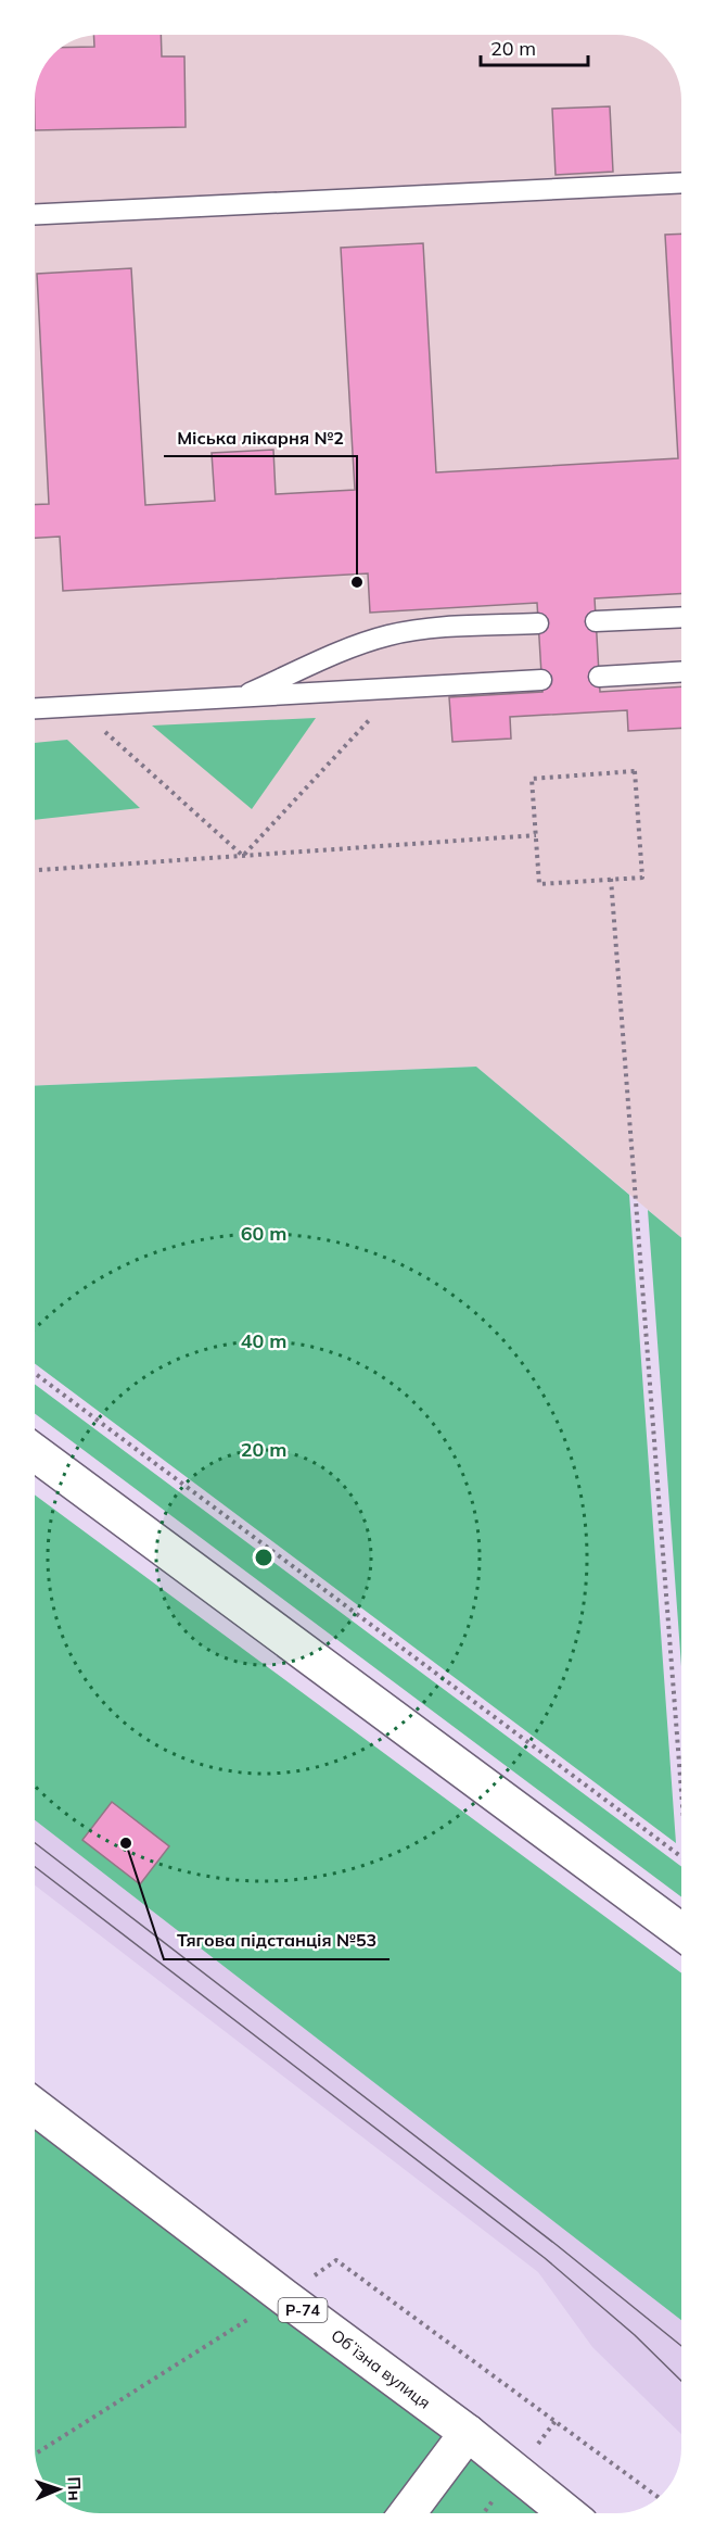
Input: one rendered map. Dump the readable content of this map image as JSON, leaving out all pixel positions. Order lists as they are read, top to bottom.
{
  "streets": {
    "street": ["Р-74", "Обʼїзна вулиця"]
  },
  "places": ["Міська лікарня №2", "Тягова підстанція №53"],
  "scale_bar": "20 m",
  "north": "right",
  "rings": ["60 m", "40 m", "20 m"]
}
